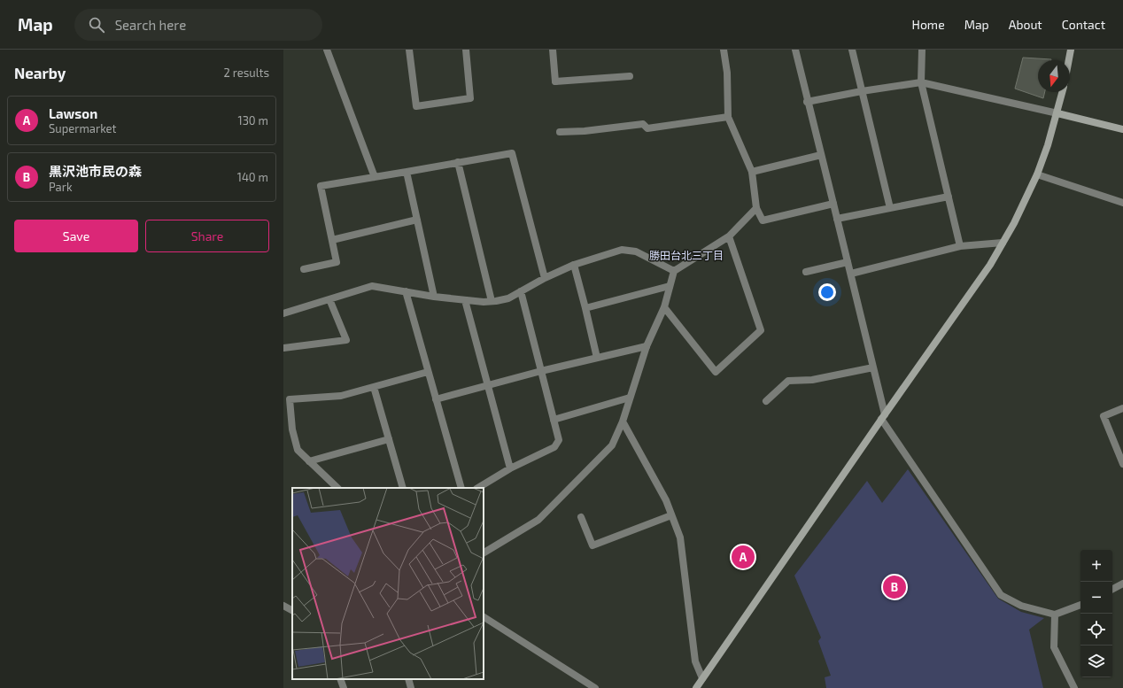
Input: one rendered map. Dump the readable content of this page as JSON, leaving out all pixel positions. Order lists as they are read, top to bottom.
{
  "districts": ["勝田台北三丁目"],
  "north": "bottom",
  "page": {
    "header": "Map",
    "search": "Search here",
    "nav": [
      "Home",
      "Map",
      "About",
      "Contact"
    ],
    "heading": ["Nearby", "2 results"],
    "list": [
      {
        "mark": "A",
        "name": "Lawson",
        "note": "Supermarket",
        "value": "130 m"
      },
      {
        "mark": "B",
        "name": "黒沢池市民の森",
        "note": "Park",
        "value": "140 m"
      }
    ],
    "buttons": ["Save", "Share"],
    "pins": ["A", "B"],
    "map_buttons": ["+", "−"]
  }
}
